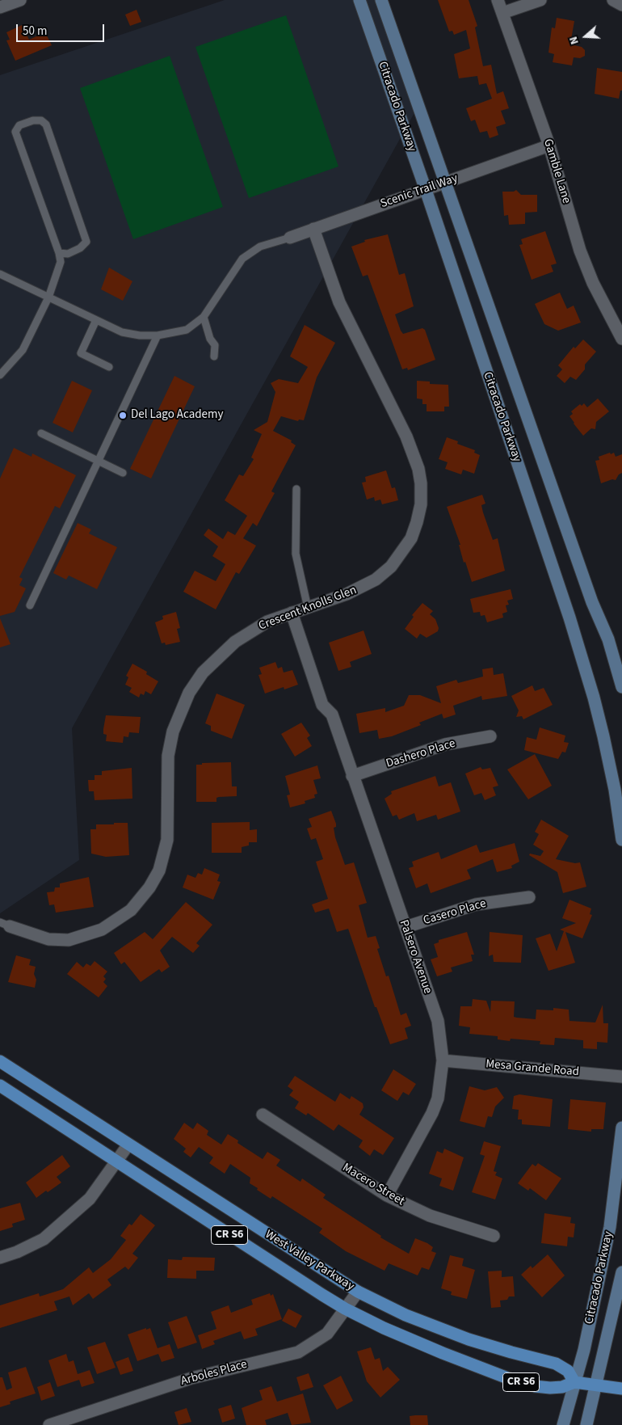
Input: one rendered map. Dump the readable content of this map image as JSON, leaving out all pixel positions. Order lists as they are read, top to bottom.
{
  "streets": {
    "main road": ["CR S6", "West Valley Parkway"],
    "street": [
      "Citracado Parkway",
      "Gamble Lane",
      "Scenic Trail Way",
      "Crescent Knolls Glen",
      "Dashero Place",
      "Casero Place",
      "Palsero Avenue",
      "Mesa Grande Road",
      "Macero Street",
      "Arboles Place"
    ]
  },
  "crossings": [
    ["Citracado Parkway", "Scenic Trail Way"],
    ["Citracado Parkway", "West Valley Parkway"],
    ["Gamble Lane", "Scenic Trail Way"],
    ["Scenic Trail Way", "Crescent Knolls Glen"],
    ["Crescent Knolls Glen", "Palsero Avenue"],
    ["Dashero Place", "Palsero Avenue"],
    ["Casero Place", "Palsero Avenue"],
    ["Palsero Avenue", "Mesa Grande Road"],
    ["Palsero Avenue", "Macero Street"],
    ["West Valley Parkway", "Arboles Place"]
  ],
  "places": ["Del Lago Academy"],
  "scale_bar": "50 m",
  "north": "left"
}
